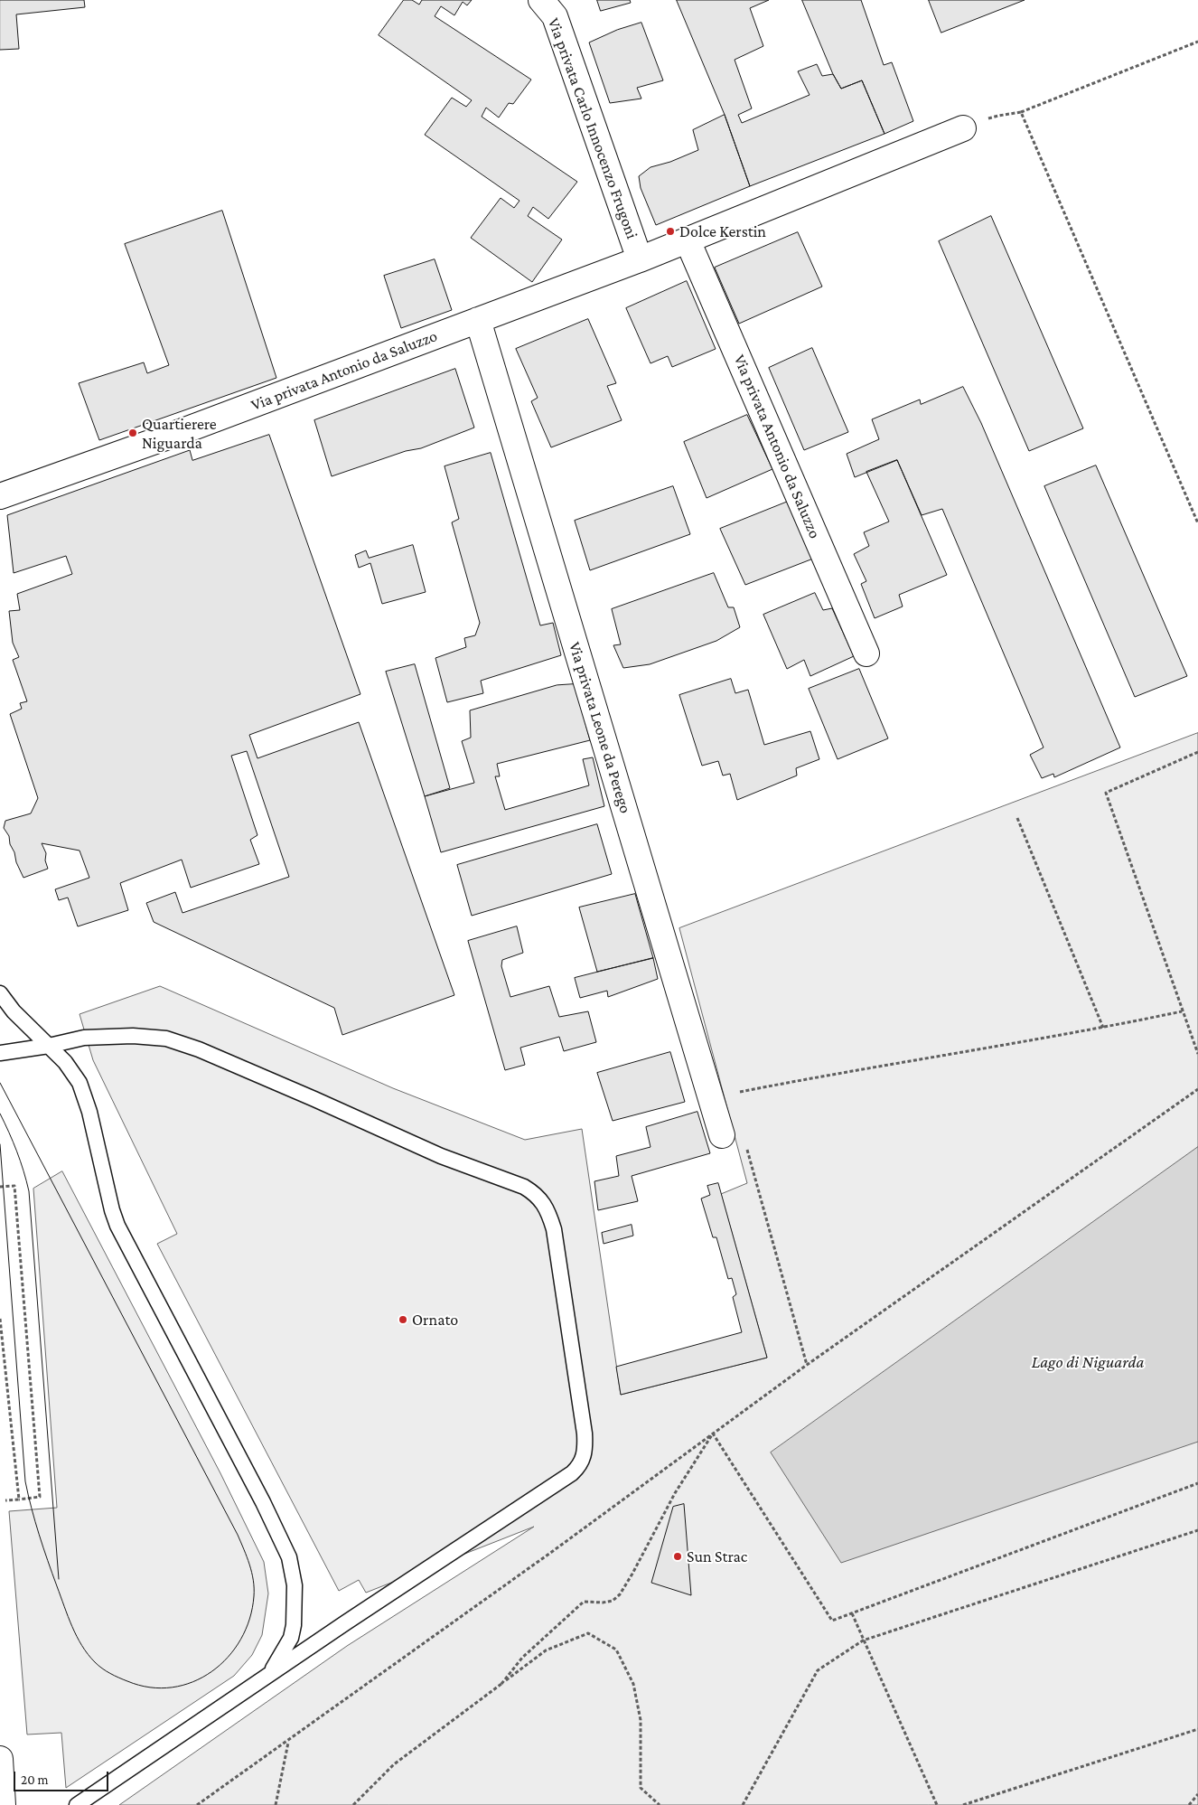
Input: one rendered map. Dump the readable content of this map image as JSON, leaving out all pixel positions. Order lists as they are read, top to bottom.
{
  "streets": {
    "street": ["Via privata Carlo Innocenzo Frugoni", "Via privata Antonio da Saluzzo", "Via privata Leone da Perego"]
  },
  "crossings": [
    ["Via privata Carlo Innocenzo Frugoni", "Via privata Antonio da Saluzzo"],
    ["Via privata Antonio da Saluzzo", "Via privata Leone da Perego"]
  ],
  "water": ["Lago di Niguarda"],
  "places": [
    "Dolce Kerstin",
    "Quartierere Niguarda",
    "Ornato",
    "Sun Strac"
  ],
  "scale_bar": "20 m"
}
